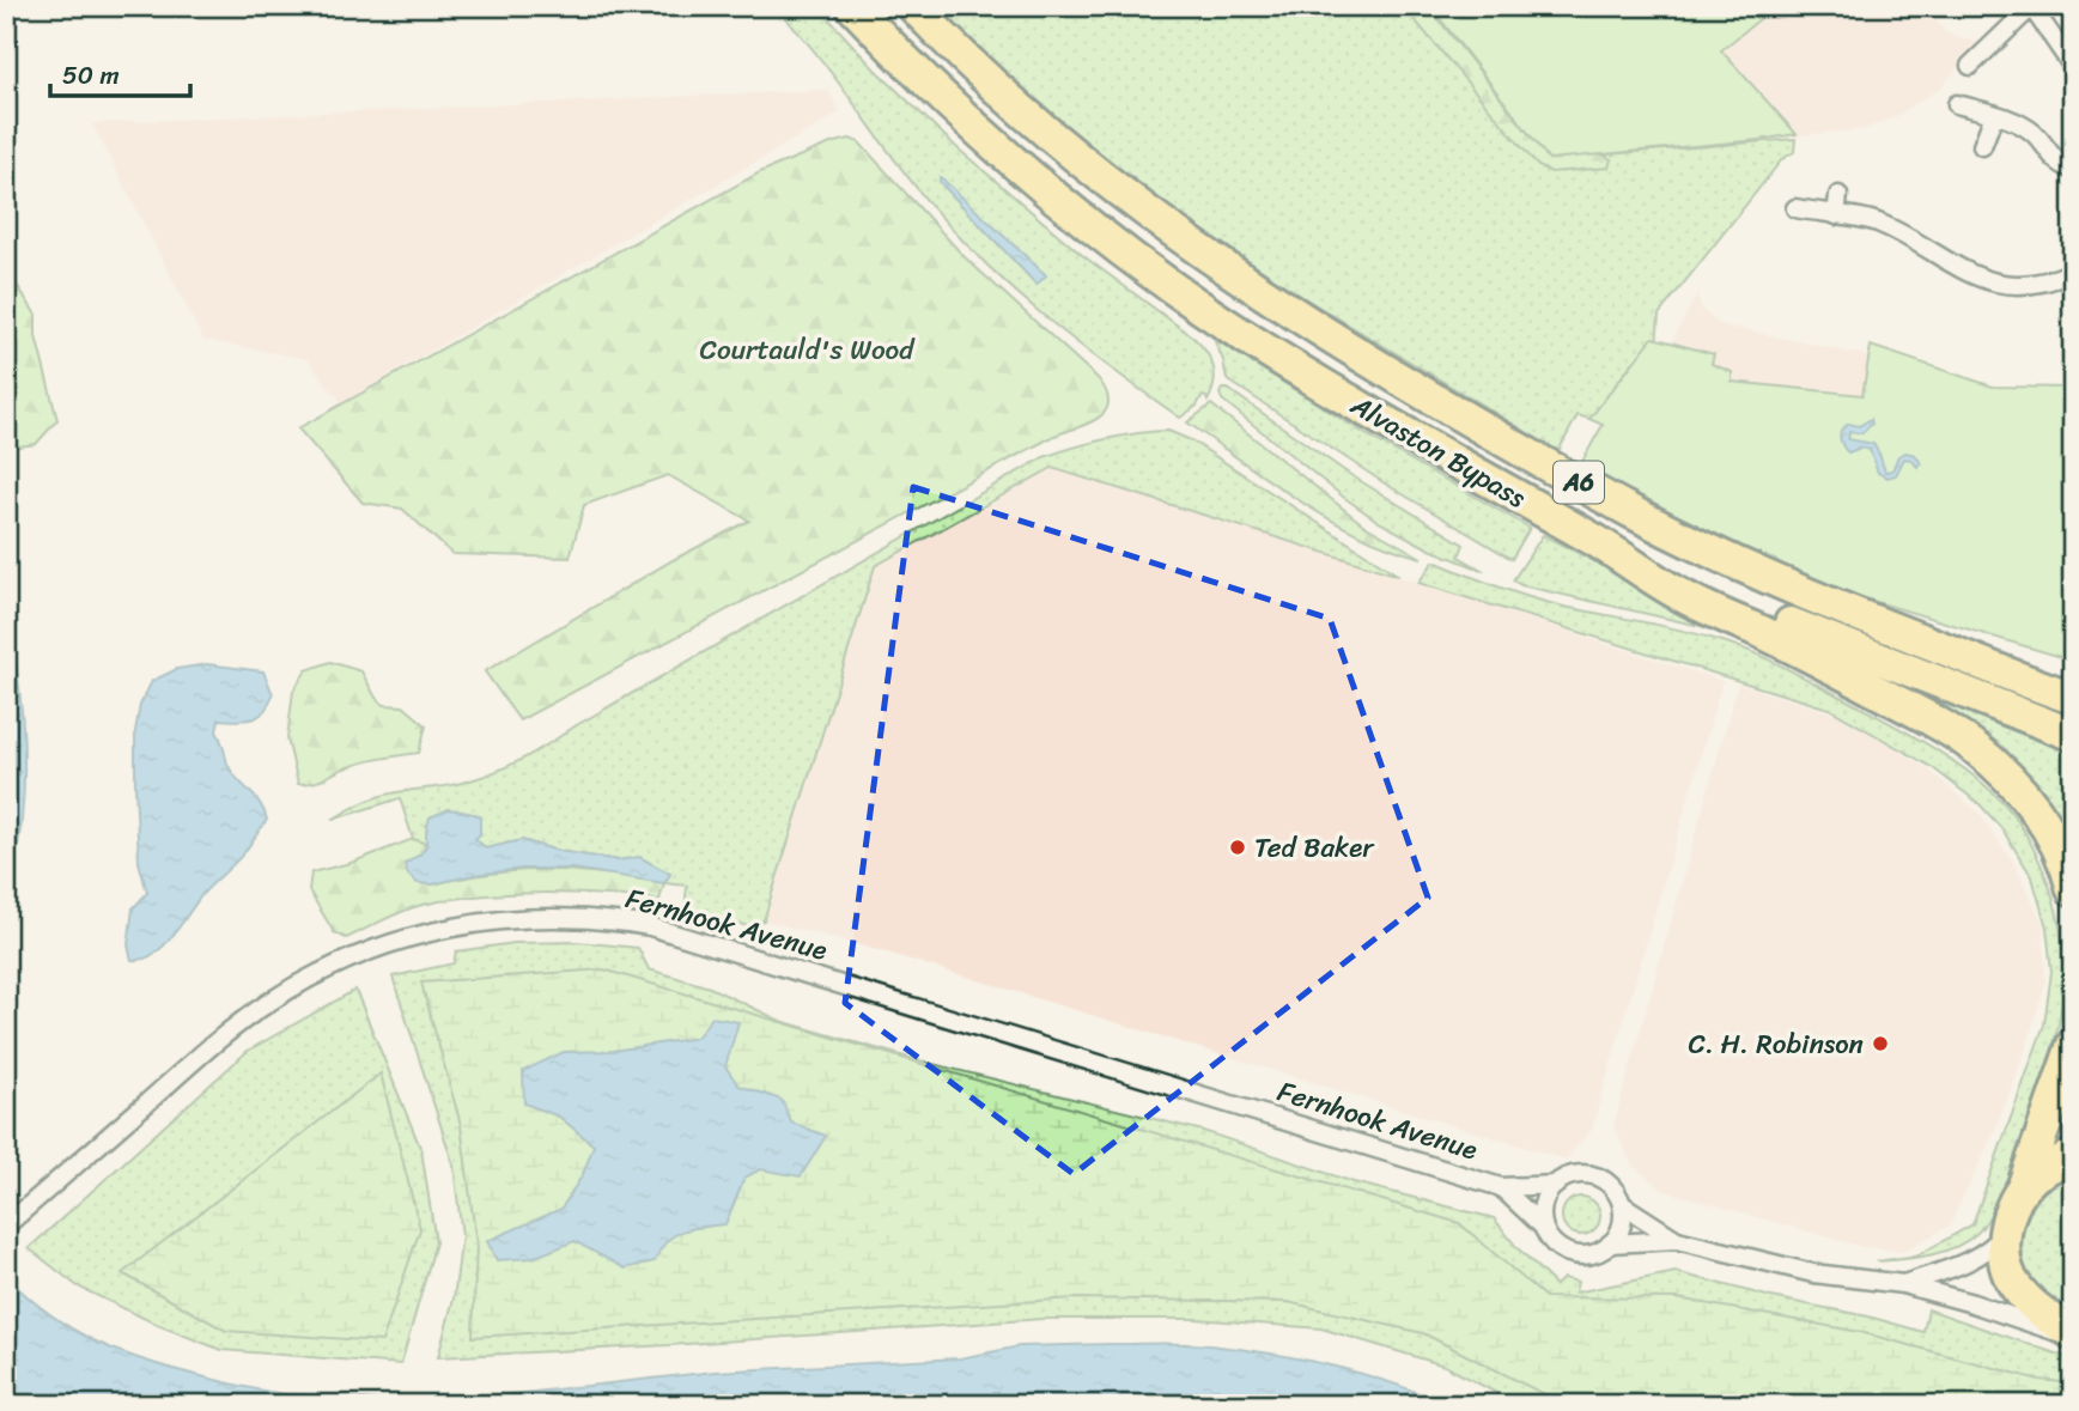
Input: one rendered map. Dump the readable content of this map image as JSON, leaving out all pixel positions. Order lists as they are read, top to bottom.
{
  "streets": {
    "highway": ["Alvaston Bypass", "A6"],
    "street": ["Fernhook Avenue"]
  },
  "crossings": [
    ["Alvaston Bypass", "A6"]
  ],
  "parks": ["Courtauld's Wood"],
  "places": ["Ted Baker", "C. H. Robinson"],
  "scale_bar": "50 m"
}
